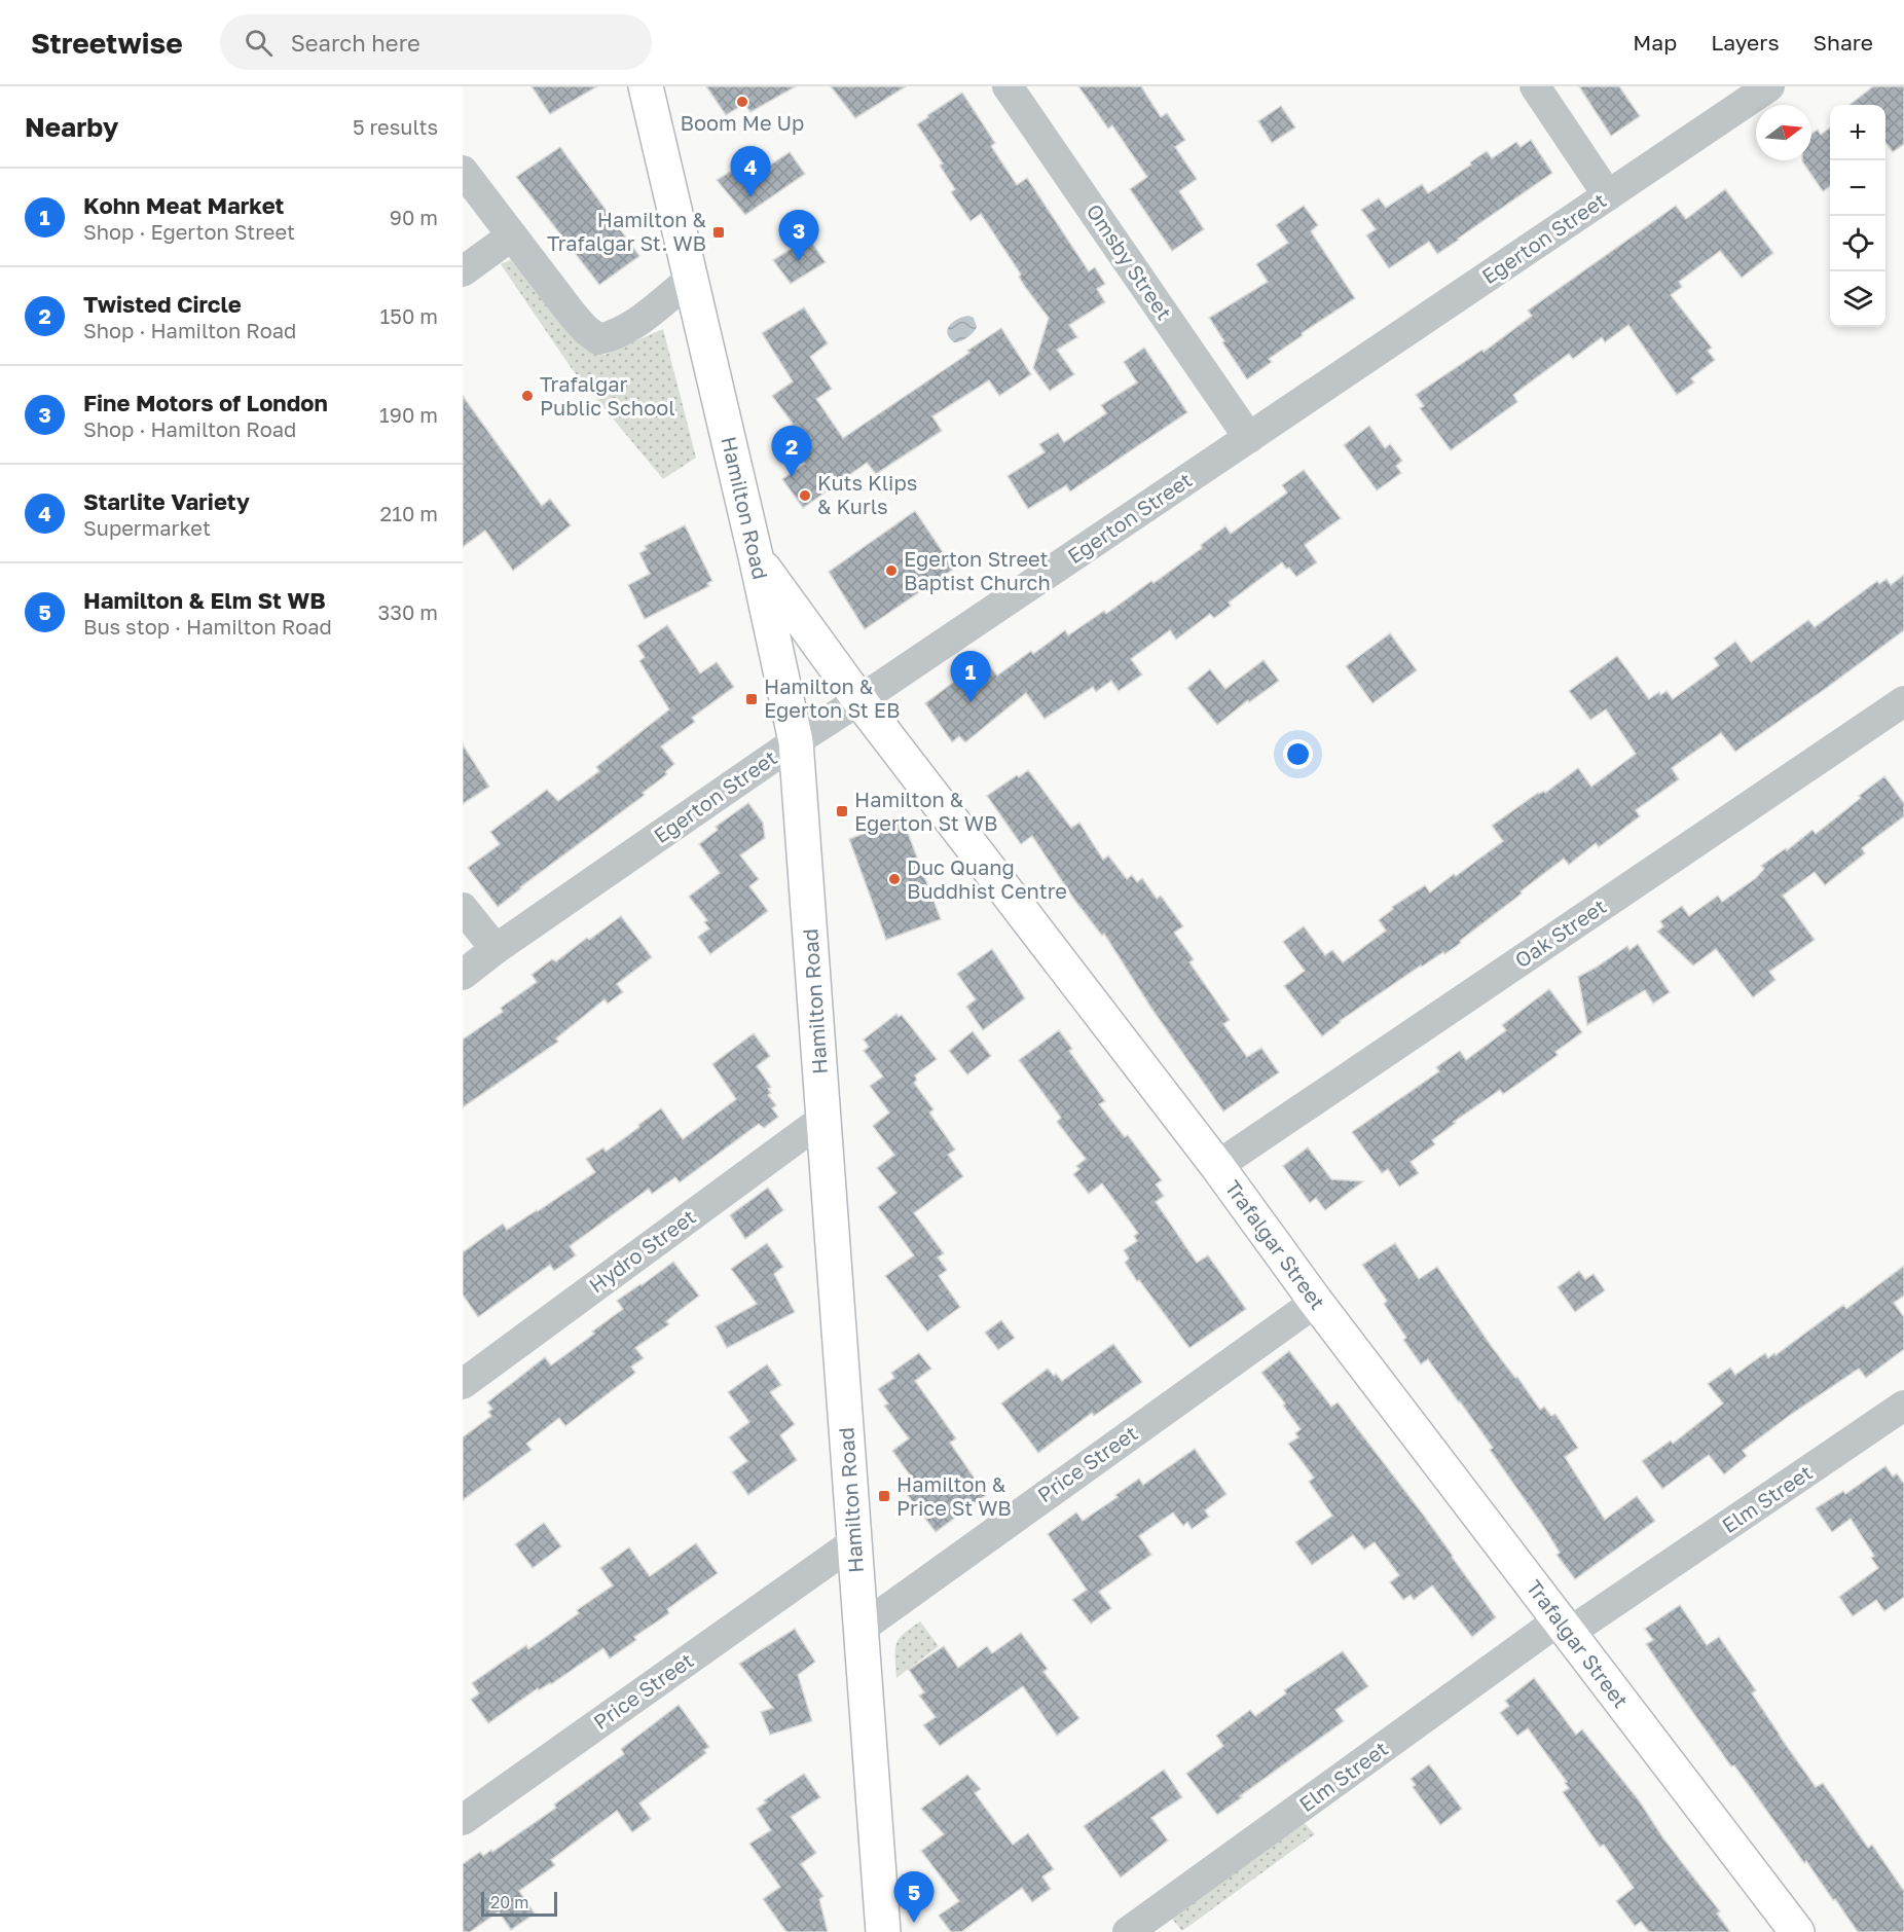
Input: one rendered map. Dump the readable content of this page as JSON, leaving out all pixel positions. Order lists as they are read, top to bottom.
{
  "streets": {
    "main road": ["Hamilton Road", "Trafalgar Street"],
    "street": [
      "Egerton Street",
      "Omsby Street",
      "Oak Street",
      "Hydro Street",
      "Price Street",
      "Elm Street"
    ]
  },
  "crossings": [
    ["Egerton Street", "Omsby Street"],
    ["Egerton Street", "Hamilton Road"],
    ["Egerton Street", "Trafalgar Street"],
    ["Hamilton Road", "Trafalgar Street"],
    ["Hamilton Road", "Hydro Street"],
    ["Hamilton Road", "Price Street"],
    ["Oak Street", "Trafalgar Street"],
    ["Trafalgar Street", "Price Street"],
    ["Trafalgar Street", "Elm Street"]
  ],
  "places": {
    "other": [
      "Boom Me Up",
      "Trafalgar Public School",
      "Kuts Klips & Kurls",
      "Egerton Street Baptist Church",
      "Duc Quang Buddhist Centre"
    ],
    "transit": [
      "Hamilton & Trafalgar St. WB",
      "Hamilton & Egerton St EB",
      "Hamilton & Egerton St WB",
      "Hamilton & Price St WB"
    ]
  },
  "scale_bar": "20 m",
  "north": "right",
  "page": {
    "header": "Streetwise",
    "search": "Search here",
    "nav": ["Map", "Layers", "Share"],
    "heading": ["Nearby", "5 results"],
    "map_buttons": ["+", "−"],
    "pins": [
      "4",
      "3",
      "2",
      "1",
      "5"
    ],
    "list": [
      {
        "mark": "1",
        "name": "Kohn Meat Market",
        "note": "Shop · Egerton Street",
        "value": "90 m"
      },
      {
        "mark": "2",
        "name": "Twisted Circle",
        "note": "Shop · Hamilton Road",
        "value": "150 m"
      },
      {
        "mark": "3",
        "name": "Fine Motors of London",
        "note": "Shop · Hamilton Road",
        "value": "190 m"
      },
      {
        "mark": "4",
        "name": "Starlite Variety",
        "note": "Supermarket",
        "value": "210 m"
      },
      {
        "mark": "5",
        "name": "Hamilton & Elm St WB",
        "note": "Bus stop · Hamilton Road",
        "value": "330 m"
      }
    ],
    "scale": "20 m"
  }
}
